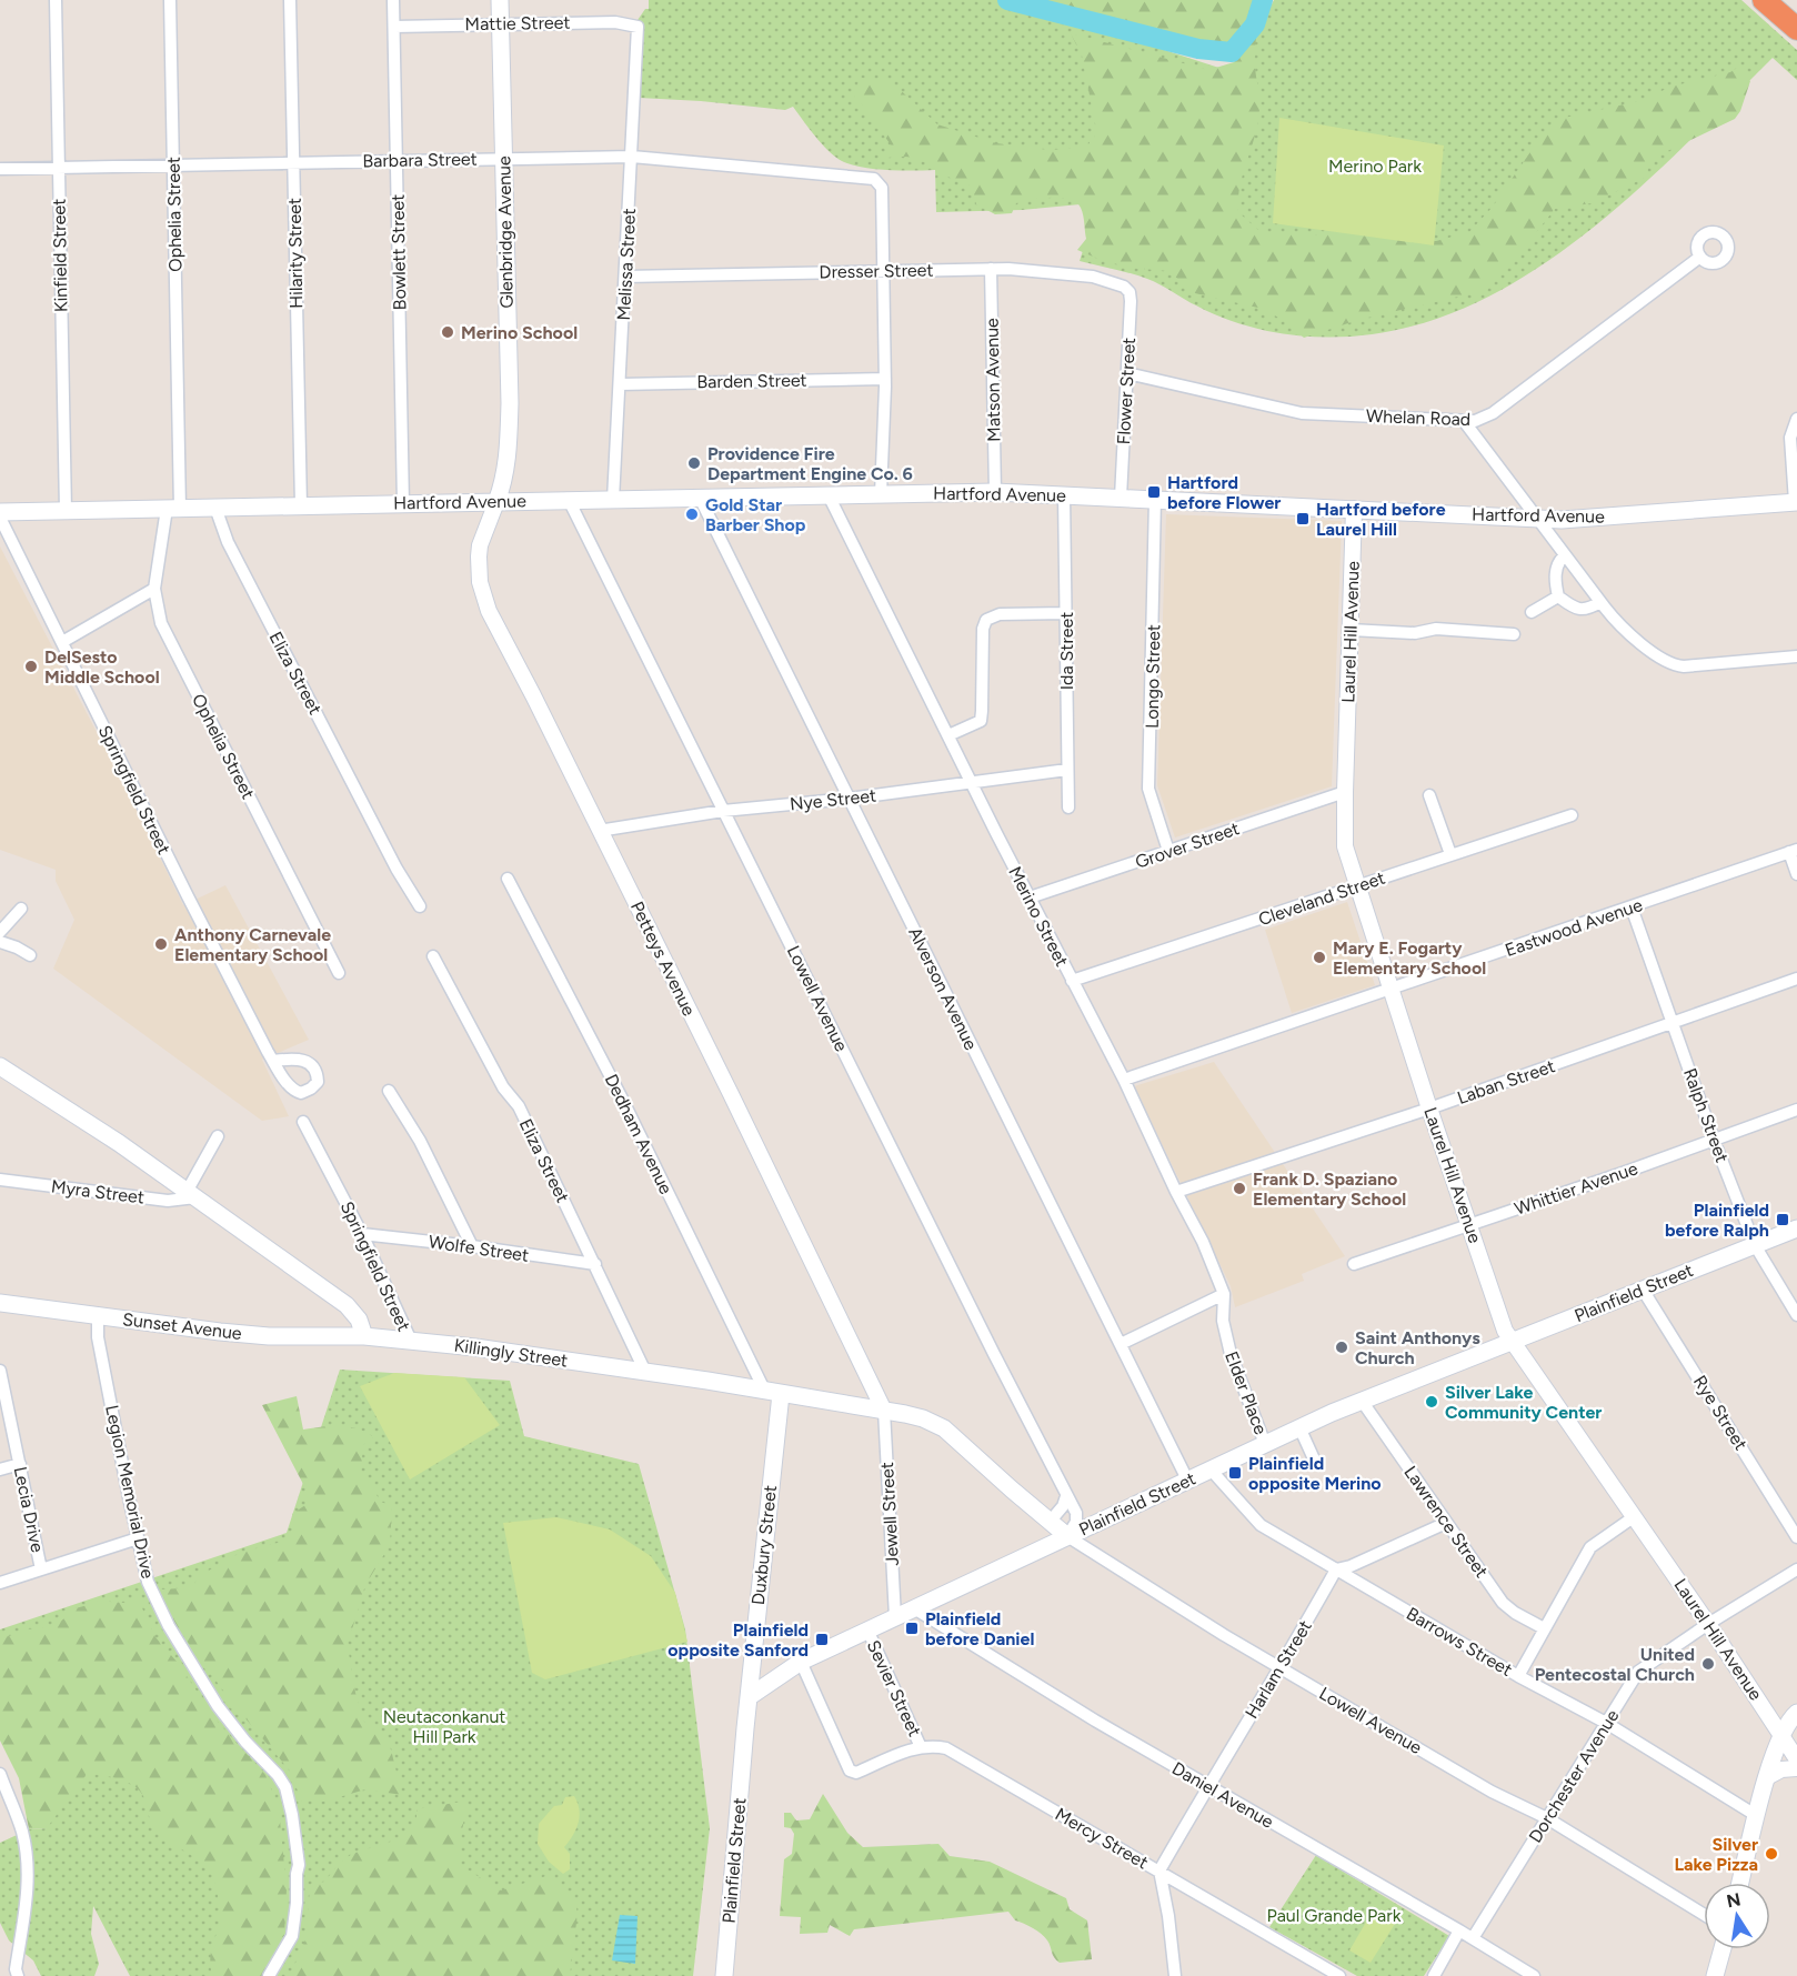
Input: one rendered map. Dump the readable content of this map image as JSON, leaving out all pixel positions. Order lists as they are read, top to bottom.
{
  "streets": {
    "main road": [
      "Glenbridge Avenue",
      "Hartford Avenue",
      "Plainfield Street",
      "Sunset Avenue",
      "Killingly Street",
      "Duxbury Street"
    ],
    "street": [
      "Mattie Street",
      "Barbara Street",
      "Ophelia Street",
      "Bowlett Street",
      "Hilarity Street",
      "Kinfield Street",
      "Melissa Street",
      "Dresser Street",
      "Matson Avenue",
      "Barden Street",
      "Flower Street",
      "Whelan Road",
      "Laurel Hill Avenue",
      "Ida Street",
      "Eliza Street",
      "Longo Street",
      "Springfield Street",
      "Nye Street",
      "Grover Street",
      "Cleveland Street",
      "Merino Street",
      "Eastwood Avenue",
      "Petteys Avenue",
      "Alverson Avenue",
      "Lowell Avenue",
      "Laban Street",
      "Ralph Street",
      "Dedham Avenue",
      "Whittier Avenue",
      "Myra Street",
      "Wolfe Street",
      "Elder Place",
      "Rye Street",
      "Legion Memorial Drive",
      "Lecia Drive",
      "Jewell Street",
      "Lawrence Street",
      "Barrows Street",
      "Harlam Street",
      "Sevier Street",
      "Dorchester Avenue",
      "Daniel Avenue",
      "Mercy Street"
    ]
  },
  "crossings": [
    ["Mattie Street", "Glenbridge Avenue"],
    ["Mattie Street", "Bowlett Street"],
    ["Mattie Street", "Melissa Street"],
    ["Barbara Street", "Ophelia Street"],
    ["Barbara Street", "Glenbridge Avenue"],
    ["Barbara Street", "Bowlett Street"],
    ["Barbara Street", "Hilarity Street"],
    ["Barbara Street", "Kinfield Street"],
    ["Barbara Street", "Melissa Street"],
    ["Barbara Street", "Dresser Street"],
    ["Ophelia Street", "Hartford Avenue"],
    ["Glenbridge Avenue", "Hartford Avenue"],
    ["Glenbridge Avenue", "Petteys Avenue"],
    ["Bowlett Street", "Hartford Avenue"],
    ["Hilarity Street", "Hartford Avenue"],
    ["Kinfield Street", "Hartford Avenue"],
    ["Melissa Street", "Dresser Street"],
    ["Melissa Street", "Barden Street"],
    ["Melissa Street", "Hartford Avenue"],
    ["Dresser Street", "Matson Avenue"],
    ["Dresser Street", "Flower Street"],
    ["Matson Avenue", "Hartford Avenue"],
    ["Flower Street", "Whelan Road"],
    ["Flower Street", "Hartford Avenue"],
    ["Hartford Avenue", "Laurel Hill Avenue"],
    ["Hartford Avenue", "Ida Street"],
    ["Hartford Avenue", "Eliza Street"],
    ["Hartford Avenue", "Longo Street"],
    ["Hartford Avenue", "Merino Street"],
    ["Hartford Avenue", "Petteys Avenue"],
    ["Hartford Avenue", "Alverson Avenue"],
    ["Hartford Avenue", "Lowell Avenue"],
    ["Laurel Hill Avenue", "Grover Street"],
    ["Laurel Hill Avenue", "Cleveland Street"],
    ["Laurel Hill Avenue", "Eastwood Avenue"],
    ["Laurel Hill Avenue", "Laban Street"],
    ["Laurel Hill Avenue", "Whittier Avenue"],
    ["Laurel Hill Avenue", "Plainfield Street"],
    ["Laurel Hill Avenue", "Dorchester Avenue"],
    ["Ida Street", "Nye Street"],
    ["Eliza Street", "Wolfe Street"],
    ["Eliza Street", "Killingly Street"],
    ["Longo Street", "Grover Street"],
    ["Springfield Street", "Wolfe Street"],
    ["Springfield Street", "Killingly Street"],
    ["Nye Street", "Merino Street"],
    ["Nye Street", "Petteys Avenue"],
    ["Nye Street", "Alverson Avenue"],
    ["Nye Street", "Lowell Avenue"],
    ["Grover Street", "Merino Street"],
    ["Cleveland Street", "Merino Street"],
    ["Merino Street", "Eastwood Avenue"],
    ["Merino Street", "Laban Street"],
    ["Merino Street", "Elder Place"],
    ["Eastwood Avenue", "Ralph Street"],
    ["Petteys Avenue", "Killingly Street"],
    ["Petteys Avenue", "Jewell Street"],
    ["Alverson Avenue", "Plainfield Street"],
    ["Lowell Avenue", "Plainfield Street"],
    ["Lowell Avenue", "Killingly Street"],
    ["Lowell Avenue", "Harlam Street"],
    ["Lowell Avenue", "Dorchester Avenue"],
    ["Laban Street", "Ralph Street"],
    ["Ralph Street", "Whittier Avenue"],
    ["Ralph Street", "Plainfield Street"],
    ["Dedham Avenue", "Killingly Street"],
    ["Dedham Avenue", "Duxbury Street"],
    ["Plainfield Street", "Killingly Street"],
    ["Plainfield Street", "Elder Place"],
    ["Plainfield Street", "Rye Street"],
    ["Plainfield Street", "Jewell Street"],
    ["Plainfield Street", "Lawrence Street"],
    ["Plainfield Street", "Duxbury Street"],
    ["Plainfield Street", "Barrows Street"],
    ["Plainfield Street", "Sevier Street"],
    ["Plainfield Street", "Daniel Avenue"],
    ["Plainfield Street", "Mercy Street"],
    ["Sunset Avenue", "Killingly Street"],
    ["Sunset Avenue", "Legion Memorial Drive"],
    ["Killingly Street", "Jewell Street"],
    ["Killingly Street", "Duxbury Street"],
    ["Barrows Street", "Harlam Street"],
    ["Barrows Street", "Dorchester Avenue"],
    ["Harlam Street", "Daniel Avenue"],
    ["Harlam Street", "Mercy Street"],
    ["Sevier Street", "Mercy Street"],
    ["Dorchester Avenue", "Daniel Avenue"]
  ],
  "parks": ["Merino Park", "Neutaconkanut Hill Park", "Paul Grande Park"],
  "places": {
    "other": [
      "Merino School",
      "Providence Fire Department Engine Co. 6",
      "Gold Star Barber Shop",
      "DelSesto Middle School",
      "Anthony Carnevale Elementary School",
      "Mary E. Fogarty Elementary School",
      "Frank D. Spaziano Elementary School",
      "Saint Anthonys Church",
      "Silver Lake Community Center",
      "United Pentecostal Church",
      "Silver Lake Pizza"
    ],
    "transit": [
      "Hartford before Flower",
      "Hartford before Laurel Hill",
      "Plainfield before Ralph",
      "Plainfield opposite Merino",
      "Plainfield before Daniel",
      "Plainfield opposite Sanford"
    ]
  },
  "north": "top"
}
